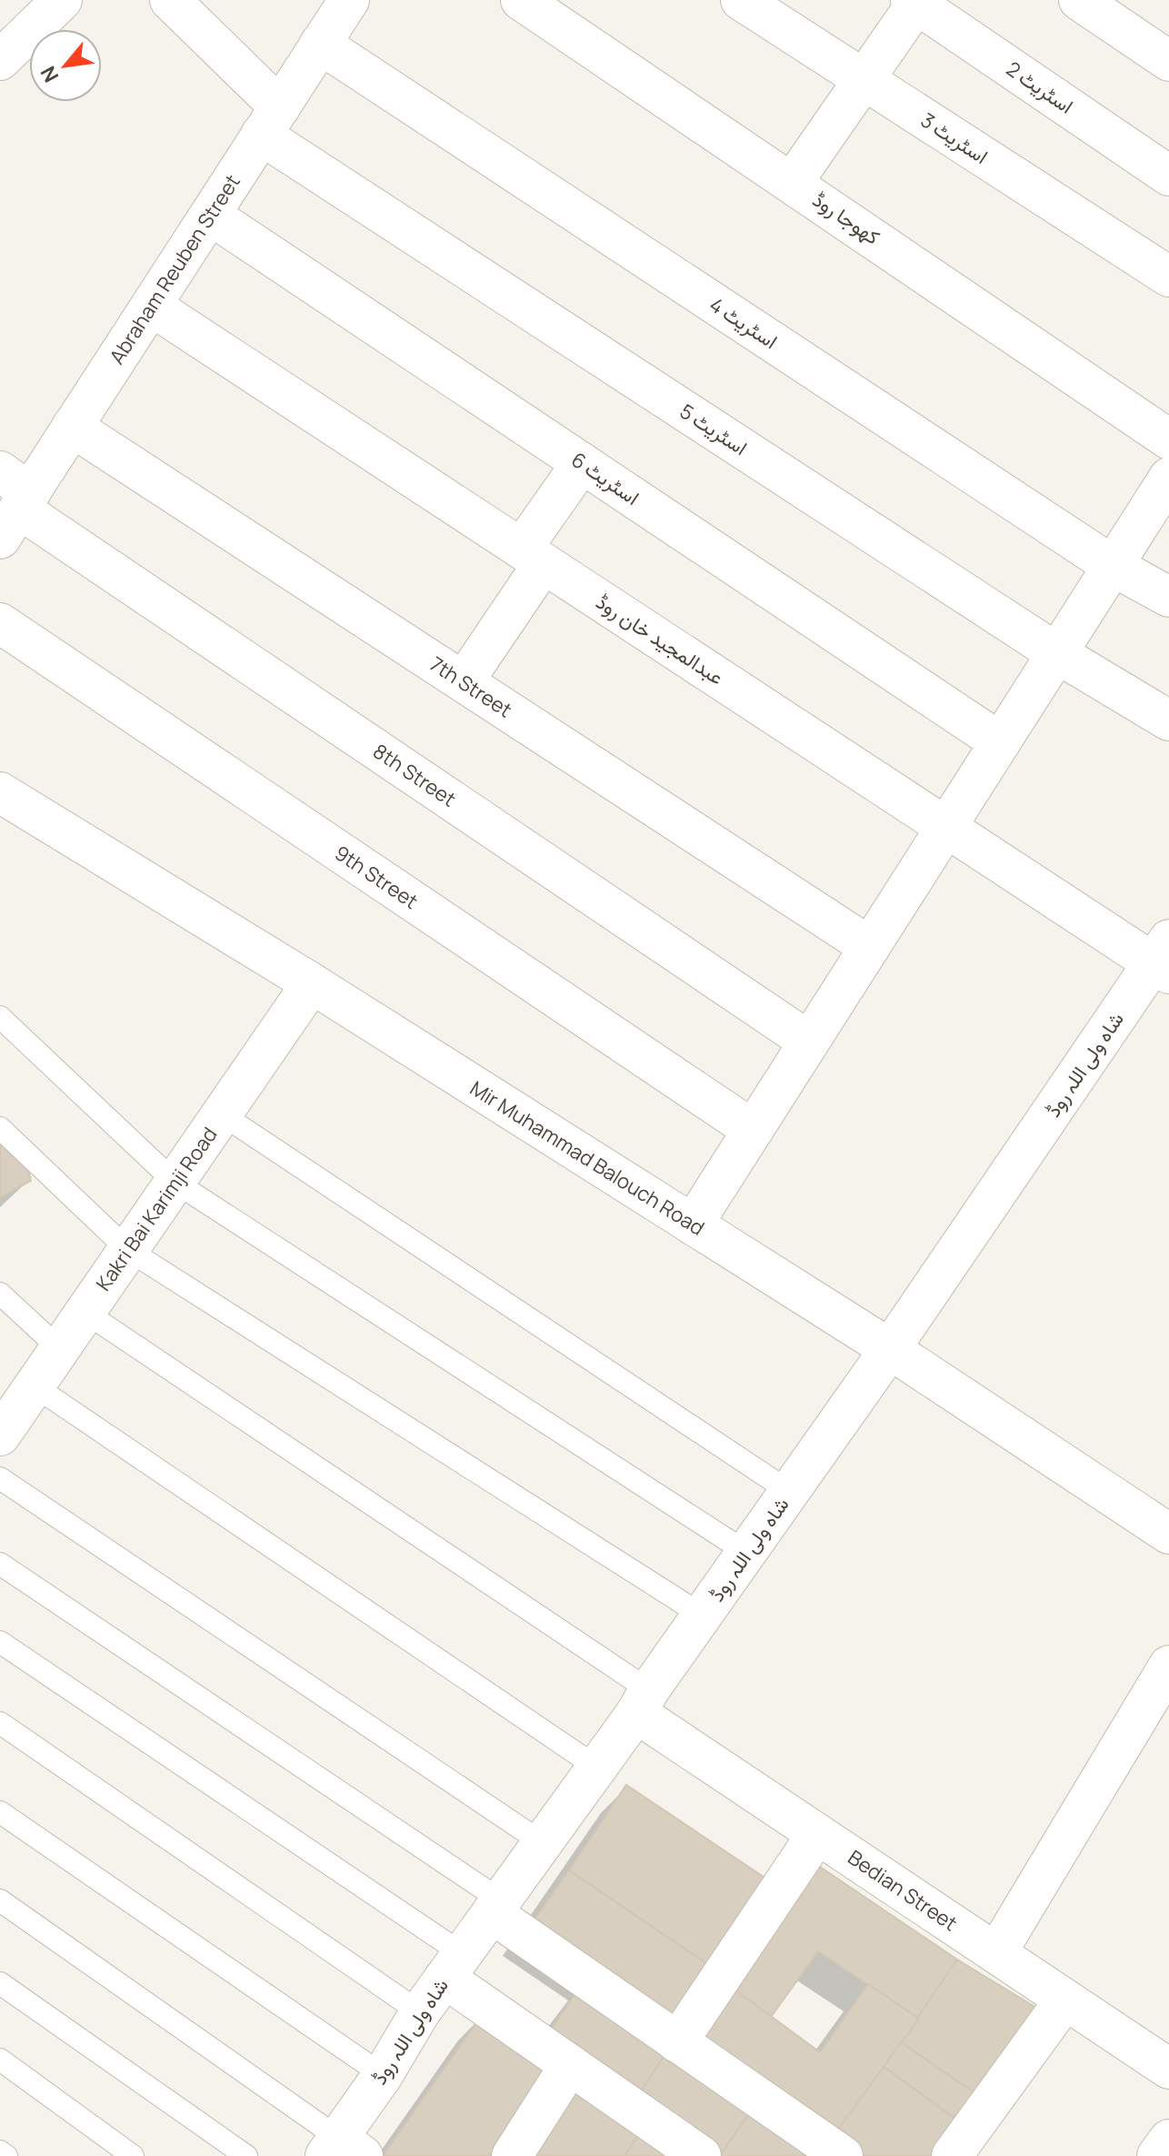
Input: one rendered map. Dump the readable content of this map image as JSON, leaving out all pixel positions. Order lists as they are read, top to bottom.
{
  "streets": {
    "street": [
      "اسٹریٹ 2",
      "اسٹریٹ 3",
      "کھوجا روڈ",
      "Abraham Reuben Street",
      "اسٹریٹ 4",
      "اسٹریٹ 5",
      "اسٹریٹ 6",
      "عبدالمجید خان روڈ",
      "7th Street",
      "8th Street",
      "9th Street",
      "شاہ ولی اللہ روڈ",
      "Mir Muhammad Balouch Road",
      "Kakri Bai Karimji Road",
      "Bedian Street"
    ]
  },
  "crossings": [
    ["Abraham Reuben Street", "اسٹریٹ 4"],
    ["Abraham Reuben Street", "اسٹریٹ 5"],
    ["Abraham Reuben Street", "اسٹریٹ 6"],
    ["Abraham Reuben Street", "عبدالمجید خان روڈ"],
    ["Abraham Reuben Street", "7th Street"],
    ["Abraham Reuben Street", "8th Street"],
    ["عبدالمجید خان روڈ", "شاہ ولی اللہ روڈ"],
    ["شاہ ولی اللہ روڈ", "Mir Muhammad Balouch Road"],
    ["شاہ ولی اللہ روڈ", "Bedian Street"],
    ["Mir Muhammad Balouch Road", "Kakri Bai Karimji Road"]
  ],
  "north": "bottom left"
}
